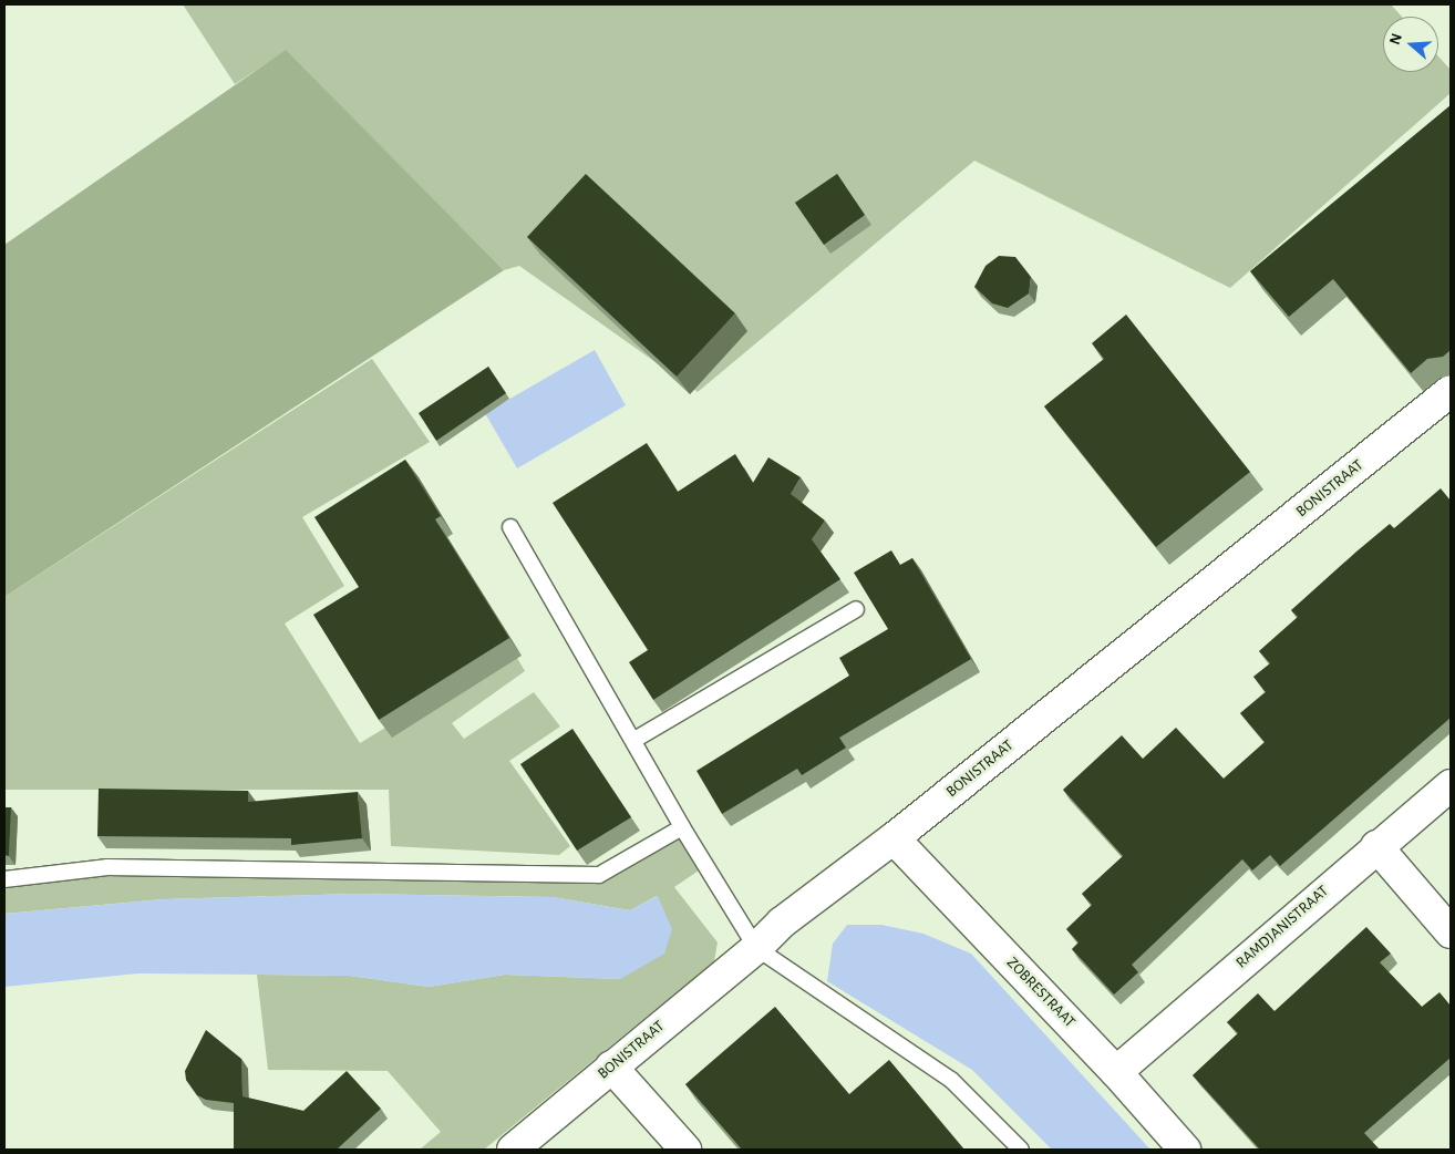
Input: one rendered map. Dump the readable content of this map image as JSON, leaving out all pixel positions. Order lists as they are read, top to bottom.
{
  "streets": {
    "street": ["BONISTRAAT", "RAMDJANISTRAAT", "ZOBRESTRAAT"]
  },
  "crossings": [
    ["BONISTRAAT", "ZOBRESTRAAT"],
    ["RAMDJANISTRAAT", "ZOBRESTRAAT"]
  ],
  "north": "left"
}
